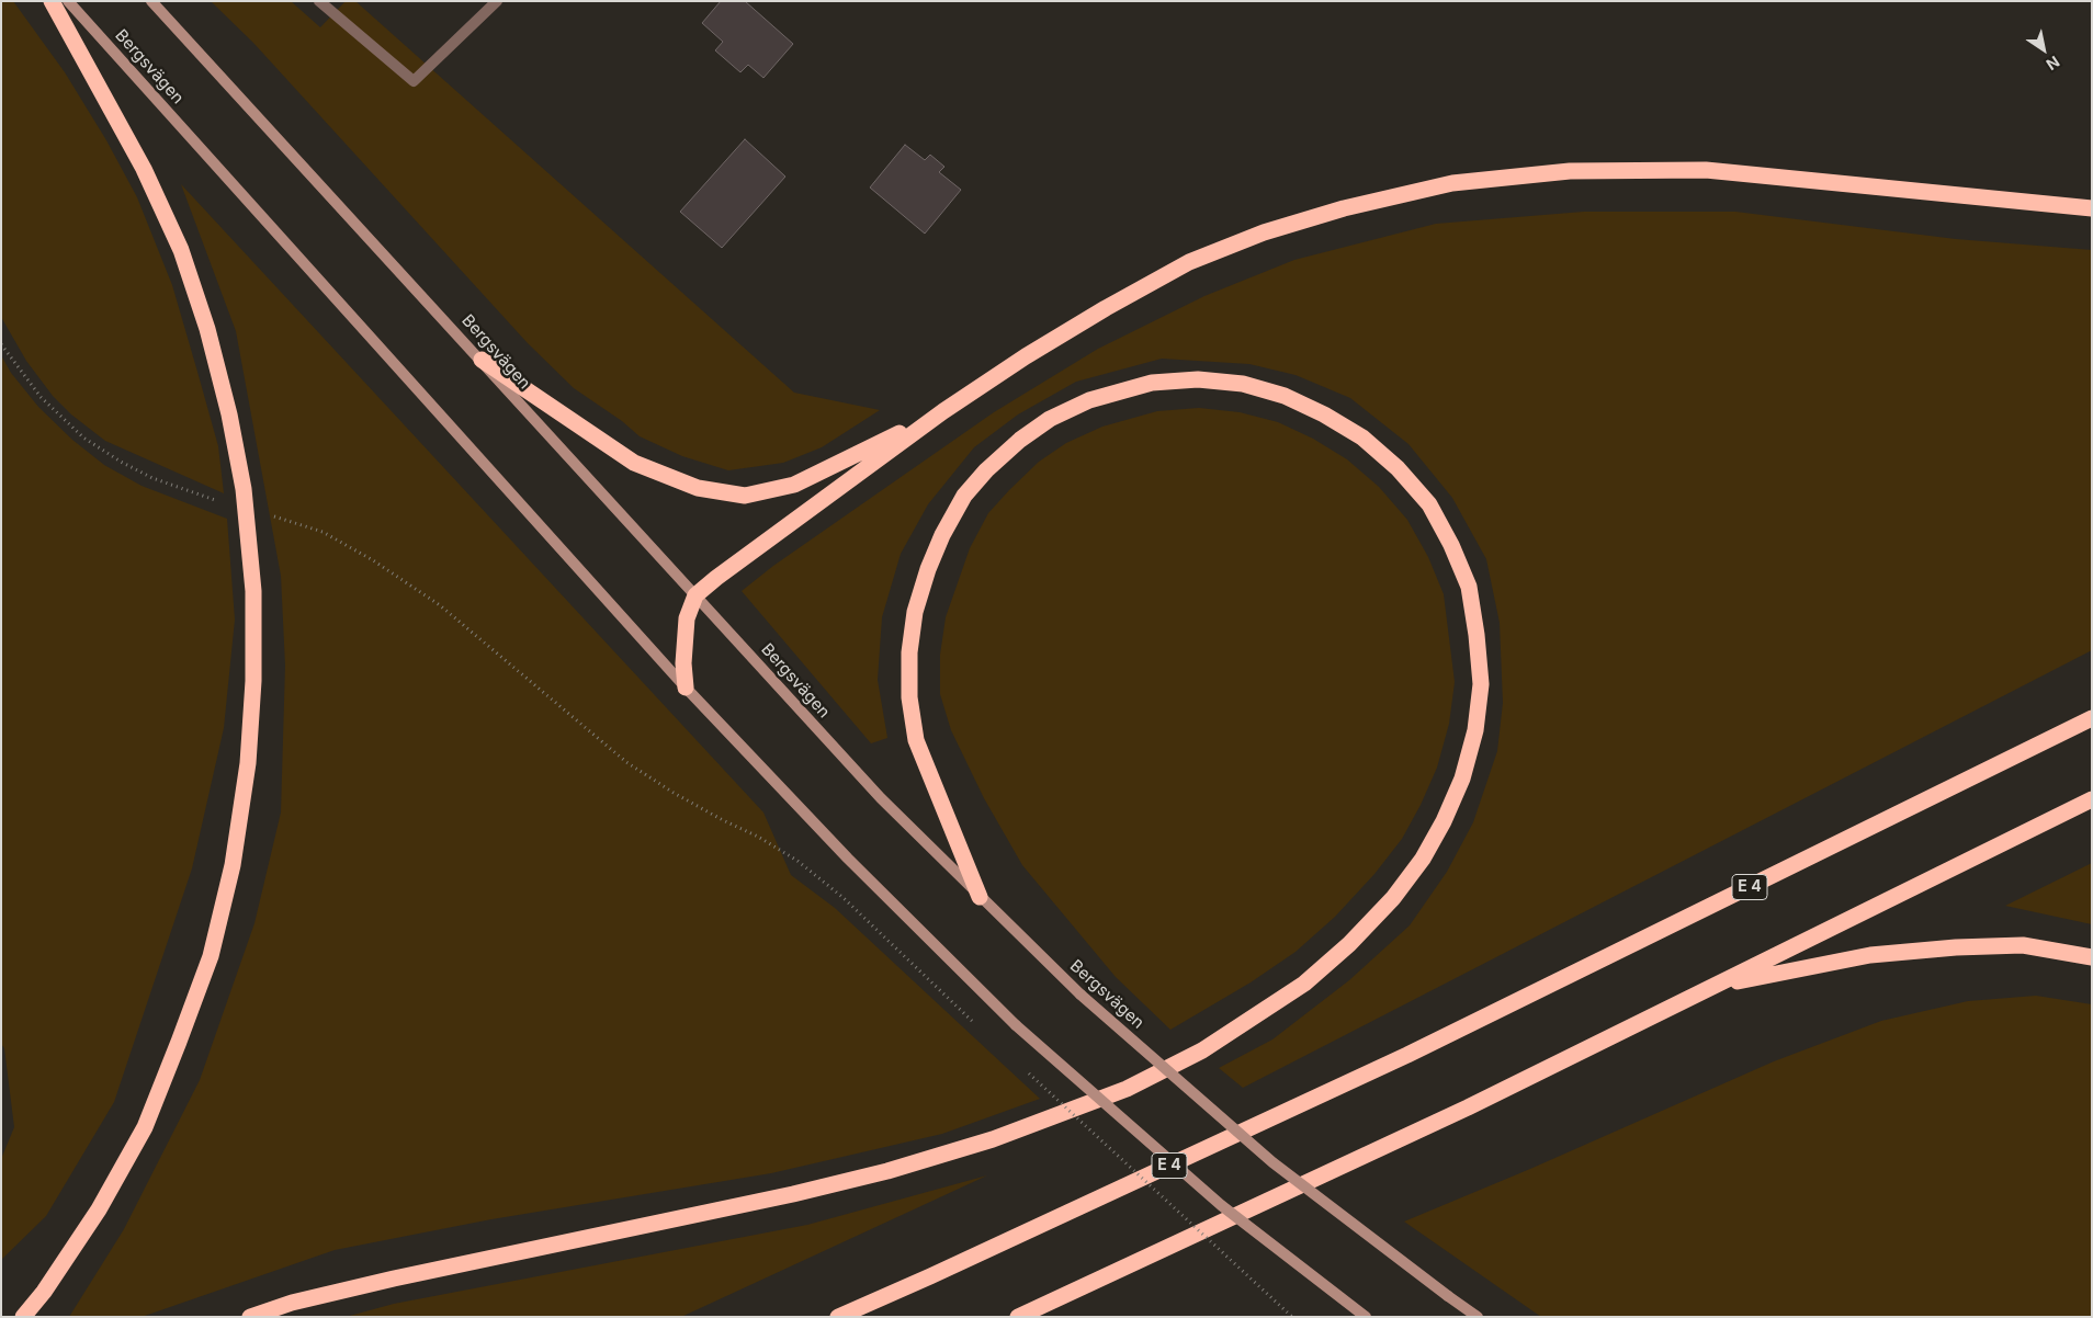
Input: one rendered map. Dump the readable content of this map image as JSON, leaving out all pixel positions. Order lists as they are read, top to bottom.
{
  "streets": {
    "highway": ["E 4"],
    "main road": ["Bergsvägen"]
  },
  "north": "bottom right"
}
